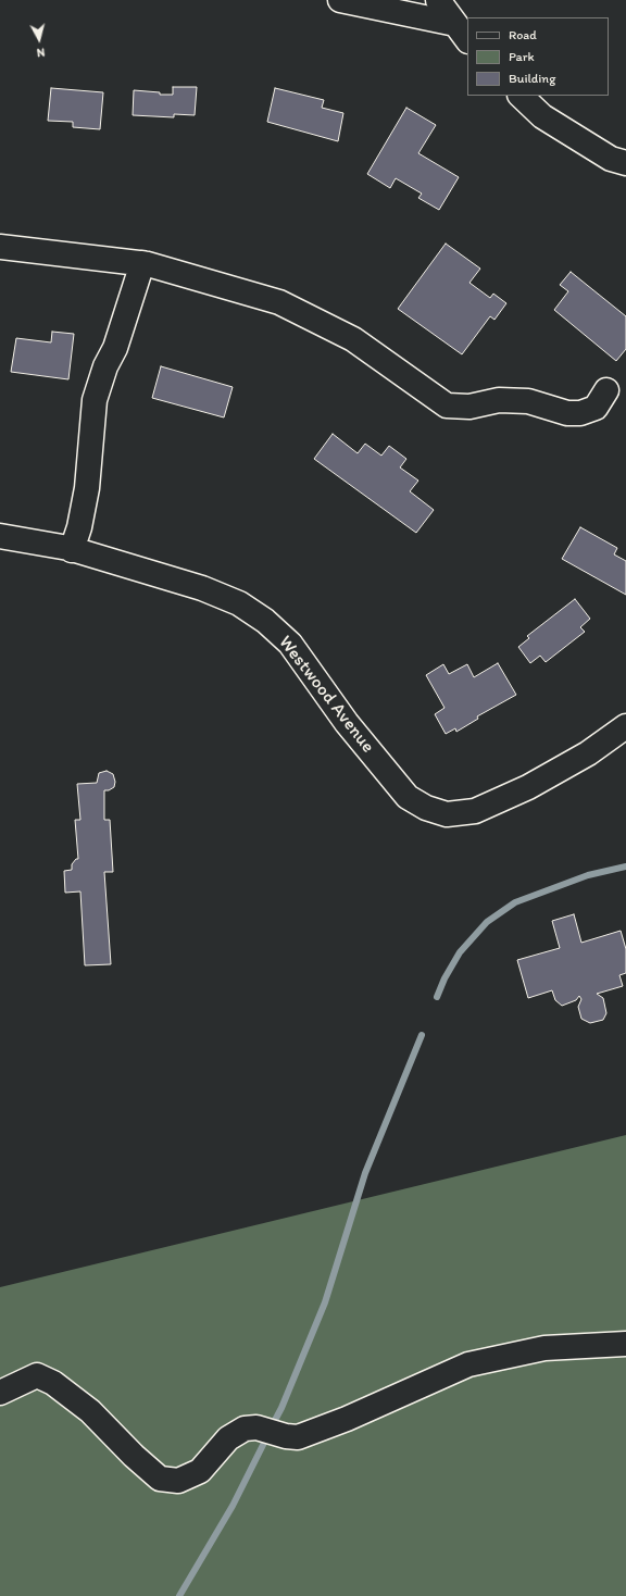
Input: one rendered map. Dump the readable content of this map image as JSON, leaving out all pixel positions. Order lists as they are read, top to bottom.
{
  "streets": {
    "street": ["Westwood Avenue"]
  },
  "legend": ["Road", "Park", "Building"],
  "north": "bottom"
}
